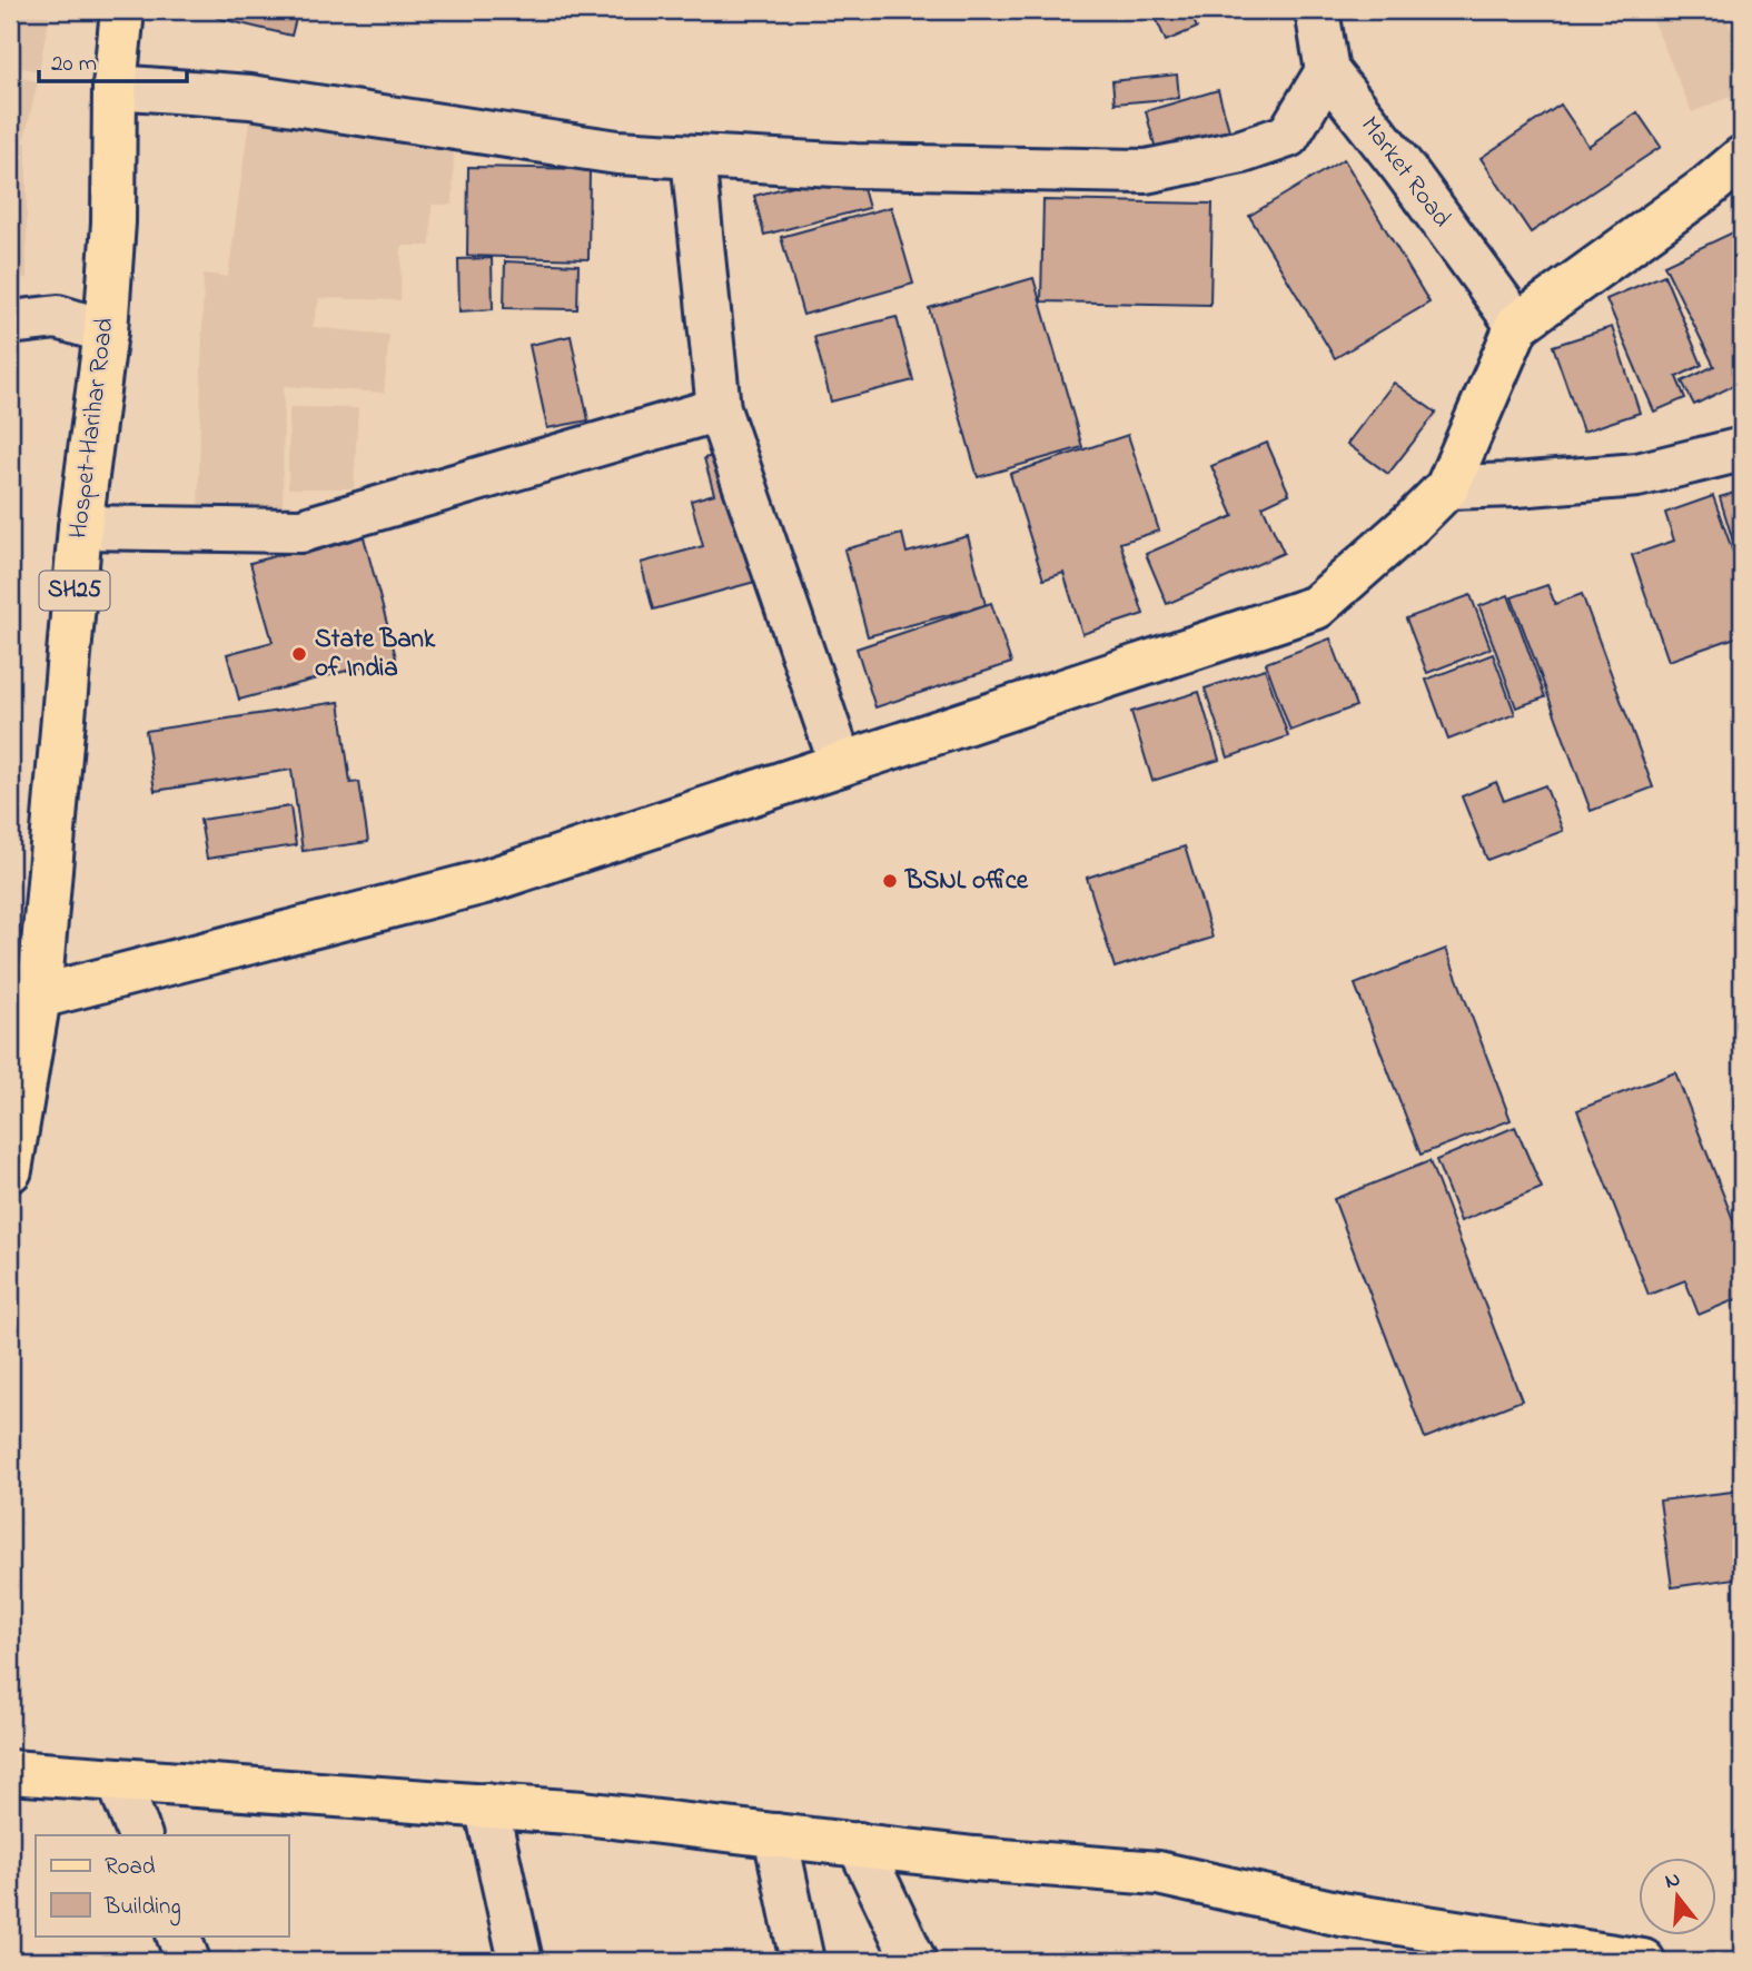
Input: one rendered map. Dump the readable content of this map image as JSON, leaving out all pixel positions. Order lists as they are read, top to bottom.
{
  "streets": {
    "main road": ["Hospet-Harihar Road", "SH25"],
    "street": ["Market Road"]
  },
  "places": ["State Bank of India", "BSNL office"],
  "legend": ["Road", "Building"],
  "scale_bar": "20 m",
  "north": "top"
}
